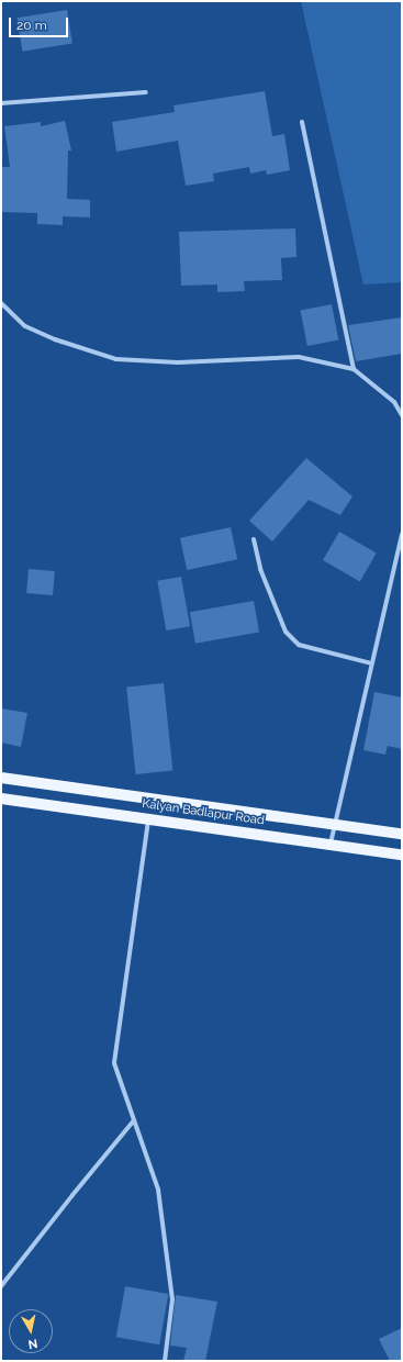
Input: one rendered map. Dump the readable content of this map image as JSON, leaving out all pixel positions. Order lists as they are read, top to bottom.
{
  "streets": {
    "main road": ["Kalyan Badlapur Road"]
  },
  "scale_bar": "20 m",
  "north": "bottom"
}
